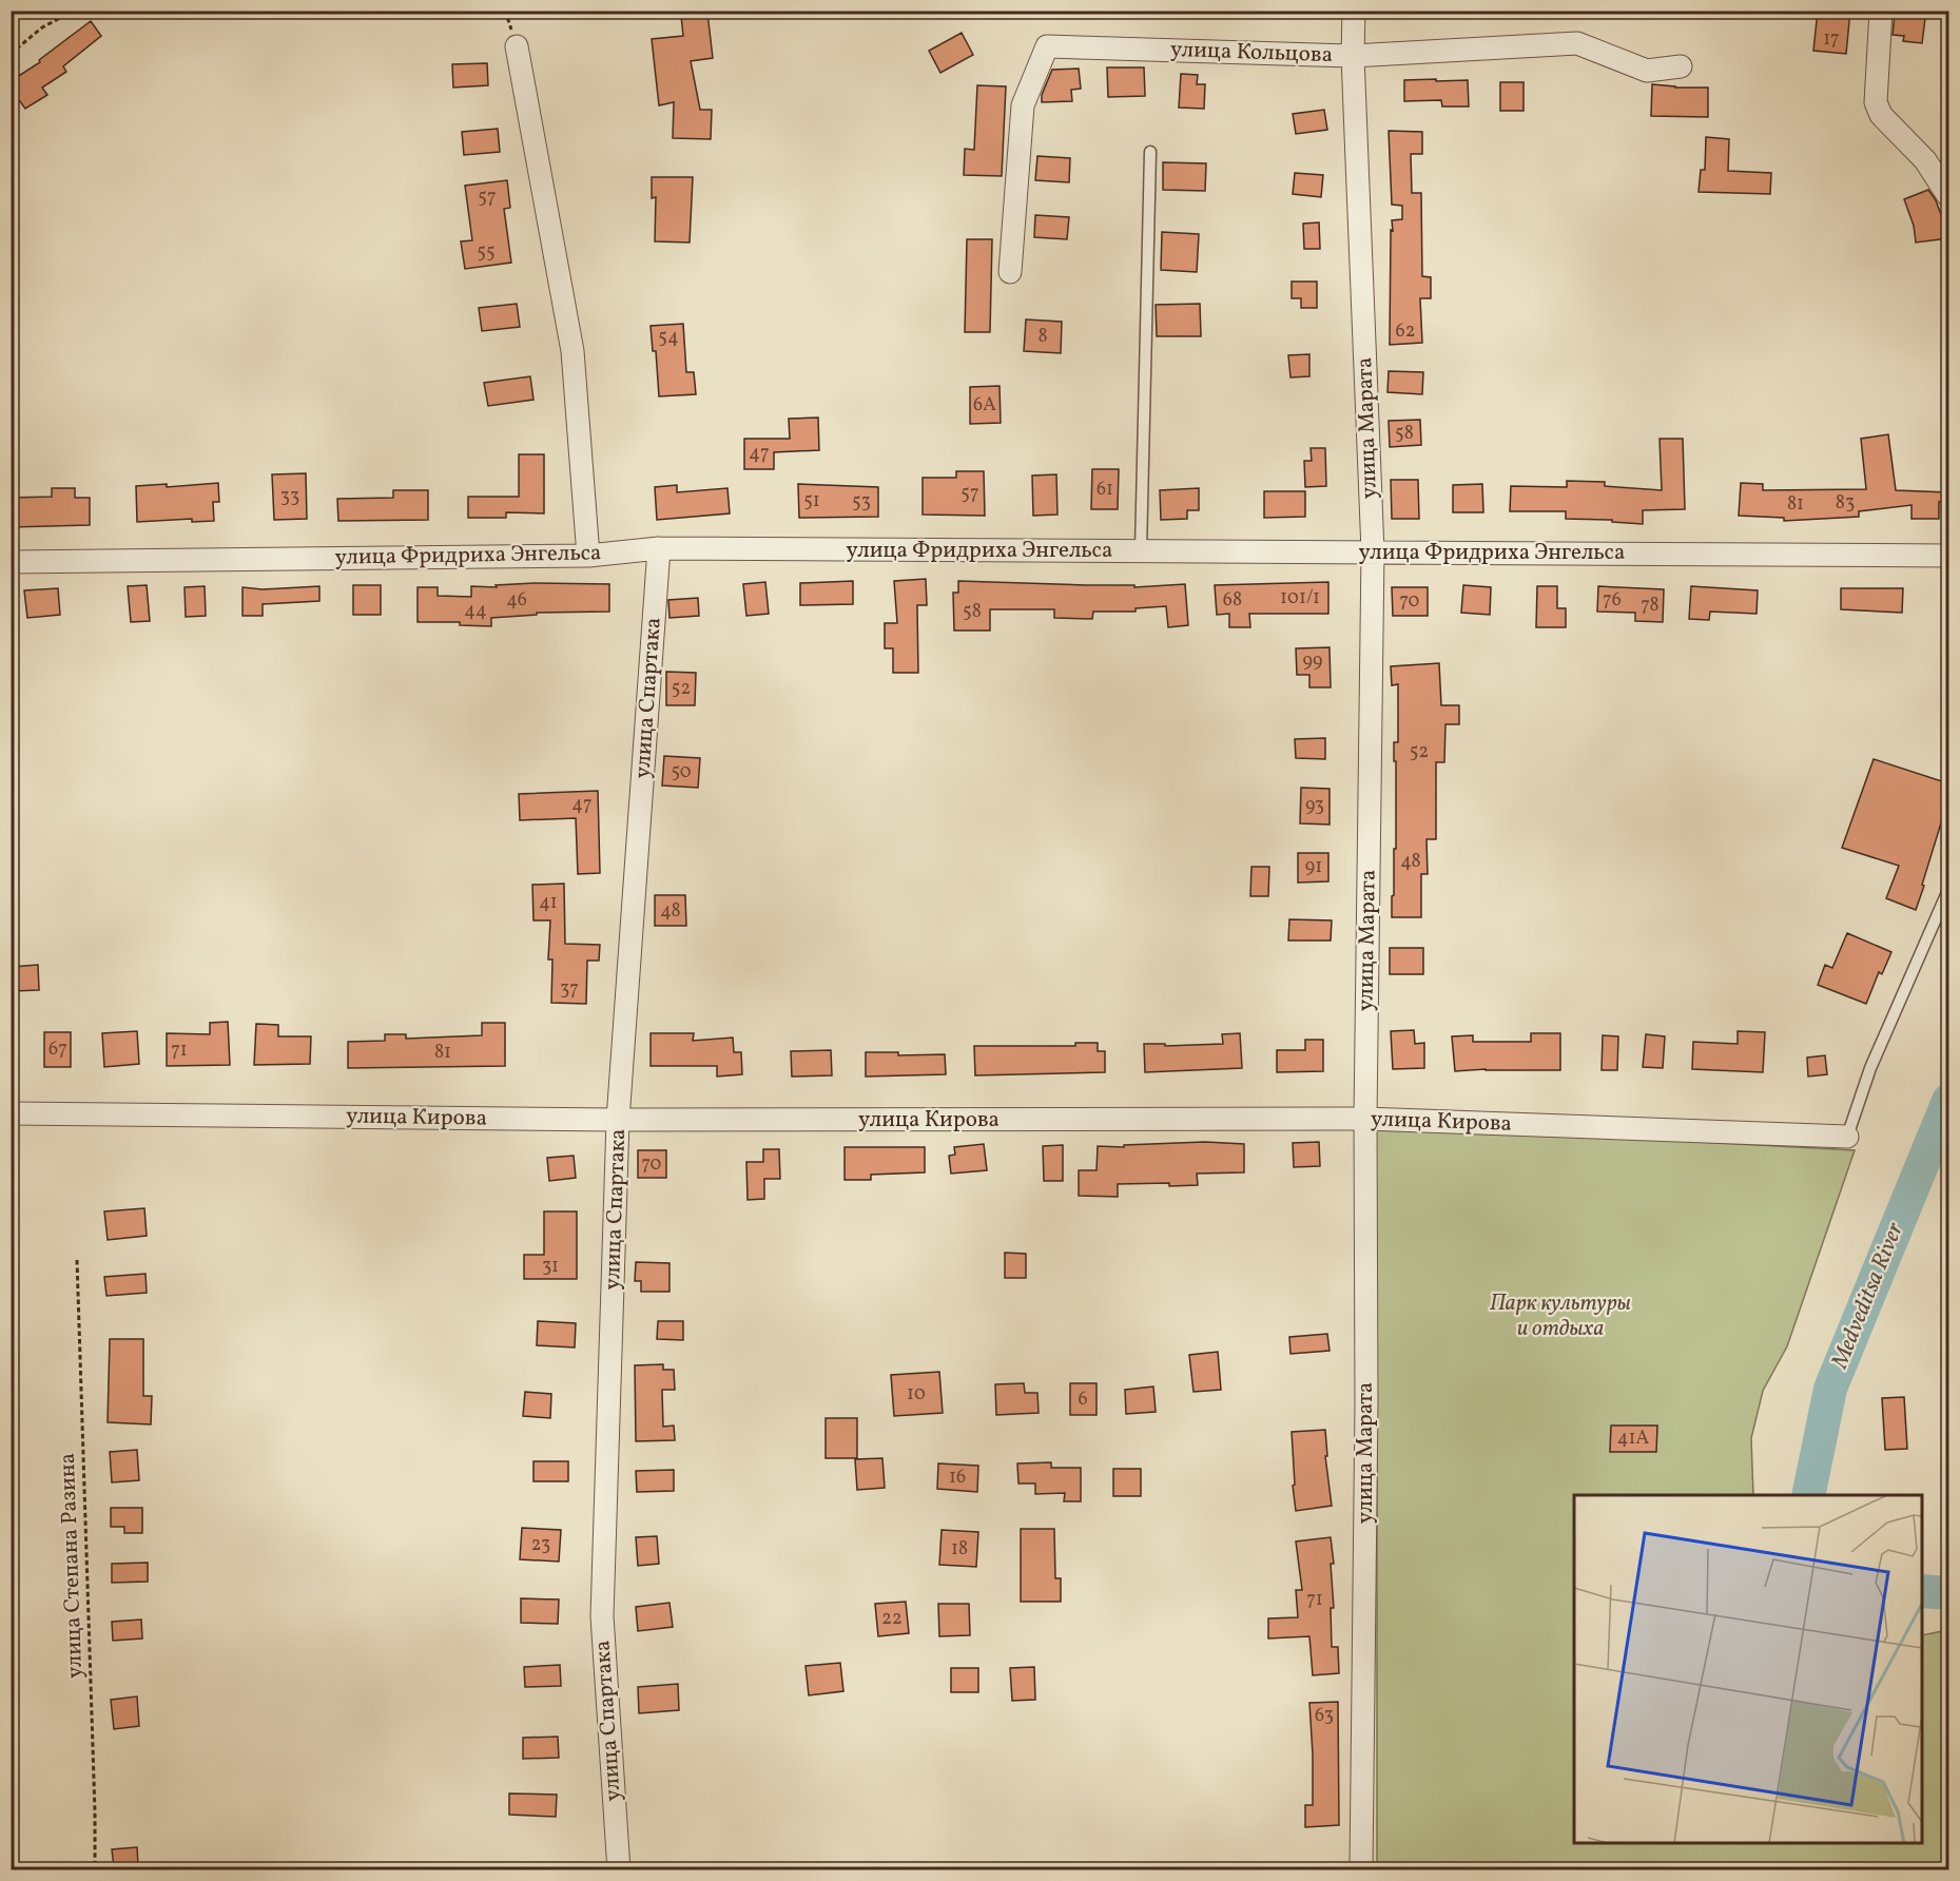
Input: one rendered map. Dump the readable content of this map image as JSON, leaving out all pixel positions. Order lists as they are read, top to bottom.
{
  "streets": {
    "street": [
      "улица Кольцова",
      "улица Марата",
      "улица Фридриха Энгельса",
      "улица Спартака",
      "улица Кирова"
    ],
    "path": ["улица Степана Разина"]
  },
  "crossings": [
    ["улица Кольцова", "улица Марата"],
    ["улица Марата", "улица Фридриха Энгельса"],
    ["улица Марата", "улица Кирова"],
    ["улица Фридриха Энгельса", "улица Спартака"],
    ["улица Спартака", "улица Кирова"]
  ],
  "water": ["Medveditsa River"],
  "parks": ["Парк культуры и отдыха"],
  "house_numbers": [
    "17",
    "57",
    "55",
    "62",
    "8",
    "54",
    "6А",
    "58",
    "47",
    "61",
    "57",
    "33",
    "51",
    "53",
    "83",
    "81",
    "101/1",
    "46",
    "68",
    "76",
    "70",
    "78",
    "44",
    "58",
    "99",
    "52",
    "52",
    "50",
    "47",
    "93",
    "48",
    "91",
    "41",
    "48",
    "37",
    "67",
    "71",
    "81",
    "70",
    "31",
    "10",
    "6",
    "41А",
    "16",
    "23",
    "18",
    "71",
    "22",
    "63"
  ]
}
